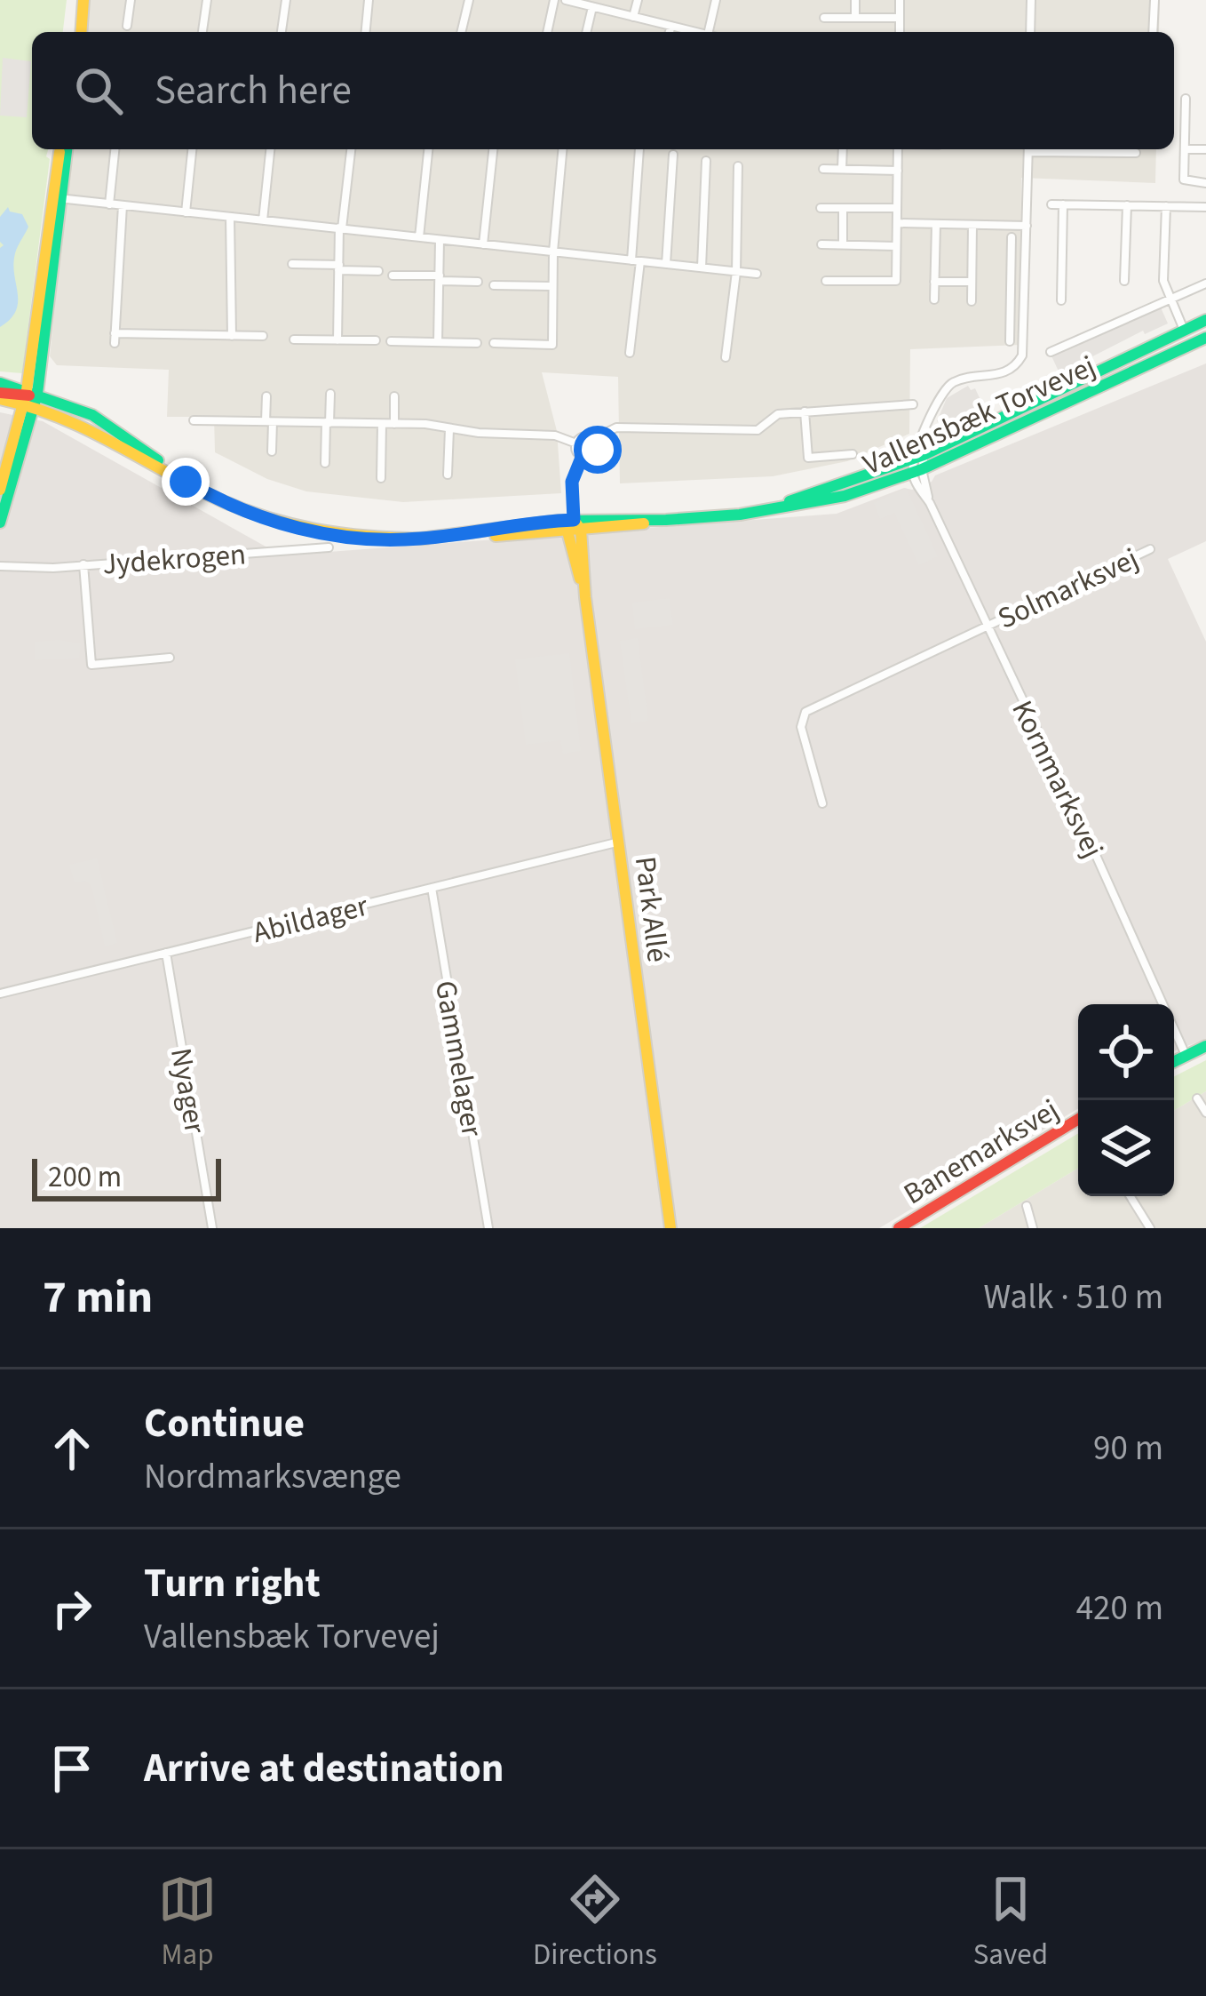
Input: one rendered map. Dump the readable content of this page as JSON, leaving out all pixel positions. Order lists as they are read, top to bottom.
{
  "streets": {
    "street": [
      "Vallensbæk Torvevej",
      "Jydekrogen",
      "Solmarksvej",
      "Kornmarksvej",
      "Park Allé",
      "Abildager",
      "Gammelager",
      "Nyager",
      "Banemarksvej"
    ]
  },
  "crossings": [
    ["Vallensbæk Torvevej", "Kornmarksvej"],
    ["Vallensbæk Torvevej", "Park Allé"],
    ["Solmarksvej", "Kornmarksvej"],
    ["Park Allé", "Abildager"],
    ["Abildager", "Gammelager"],
    ["Abildager", "Nyager"]
  ],
  "scale_bar": "200 m",
  "page": {
    "search": "Search here",
    "scale": "200 m",
    "heading": ["7 min", "Walk · 510 m"],
    "list": [
      ["Continue", "Nordmarksvænge", "90 m"],
      ["Turn right", "Vallensbæk Torvevej", "420 m"],
      "Arrive at destination"
    ],
    "nav": ["Map", "Directions", "Saved"]
  }
}
